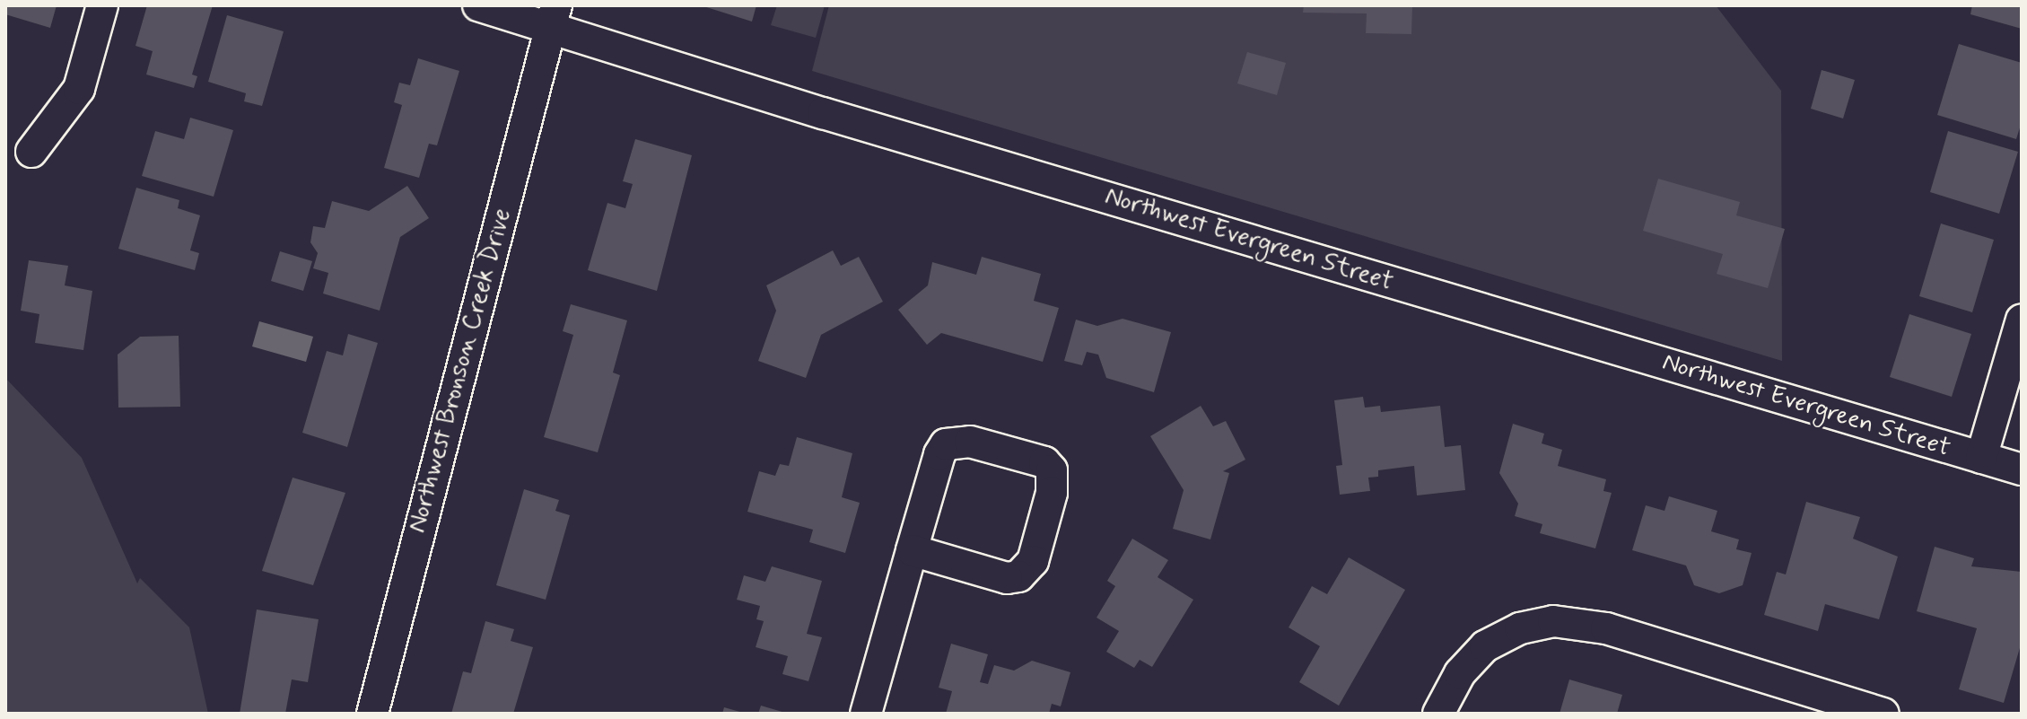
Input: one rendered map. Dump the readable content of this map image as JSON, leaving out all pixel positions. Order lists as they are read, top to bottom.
{
  "streets": {
    "street": ["Northwest Evergreen Street", "Northwest Bronson Creek Drive"]
  },
  "crossings": [
    ["Northwest Evergreen Street", "Northwest Bronson Creek Drive"]
  ]
}
